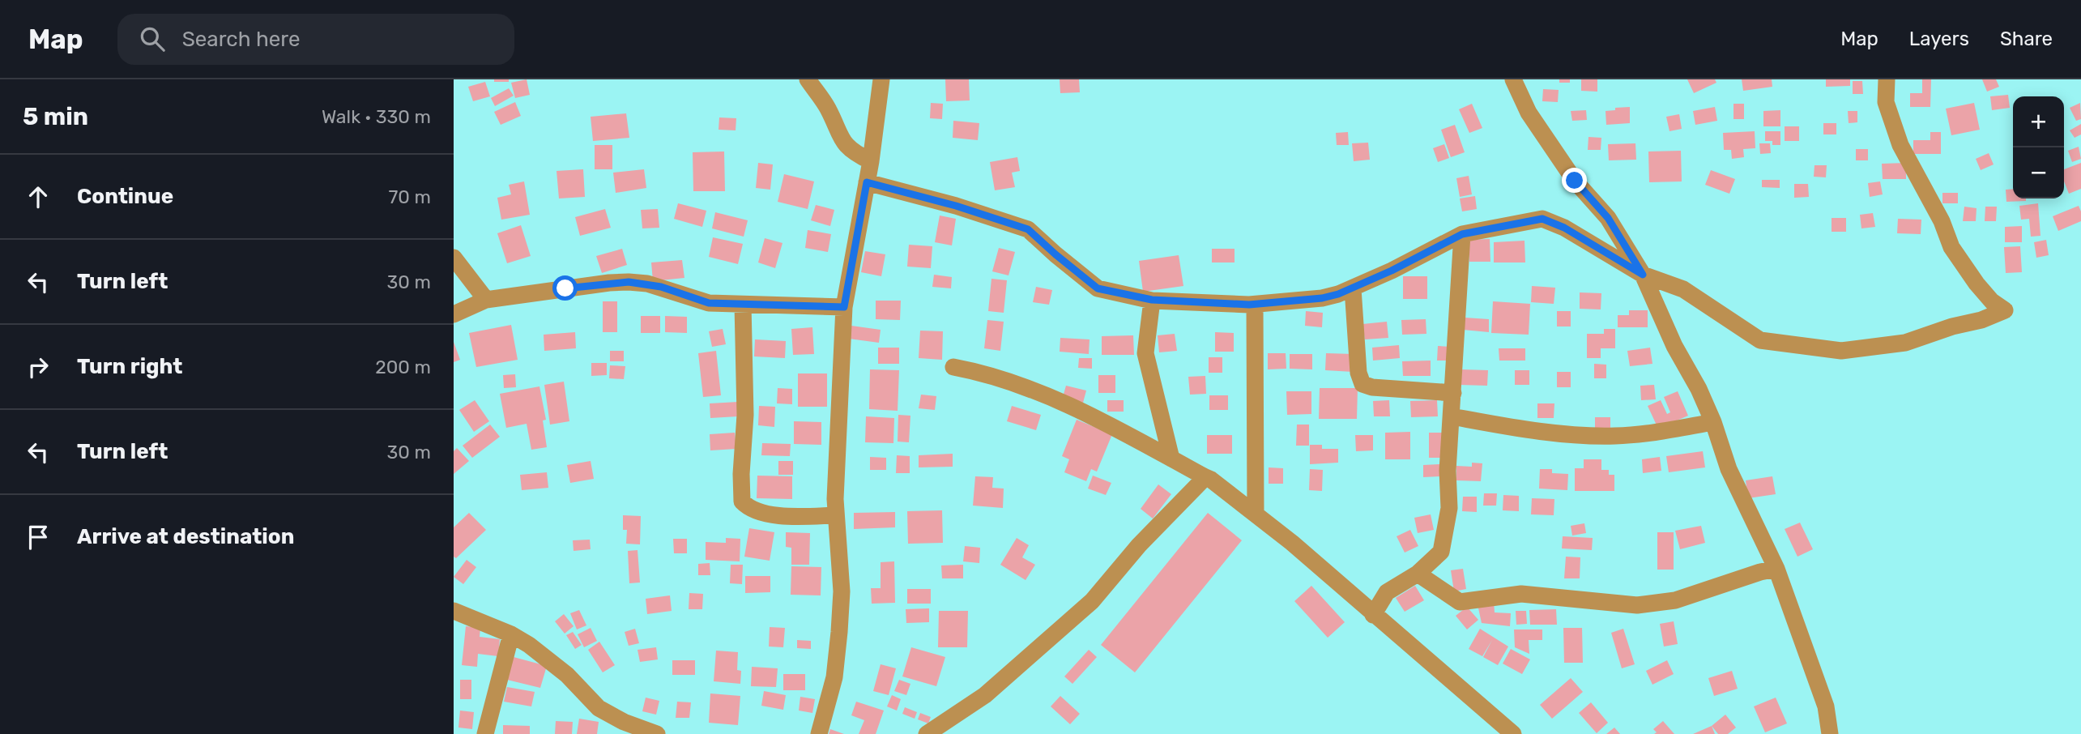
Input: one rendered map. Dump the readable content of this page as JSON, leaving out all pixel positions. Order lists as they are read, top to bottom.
{
  "page": {
    "header": "Map",
    "search": "Search here",
    "nav": ["Map", "Layers", "Share"],
    "heading": ["5 min", "Walk · 330 m"],
    "map_buttons": ["+", "−"],
    "list": [
      ["Continue", "70 m"],
      ["Turn left", "30 m"],
      ["Turn right", "200 m"],
      ["Turn left", "30 m"],
      "Arrive at destination"
    ]
  }
}
